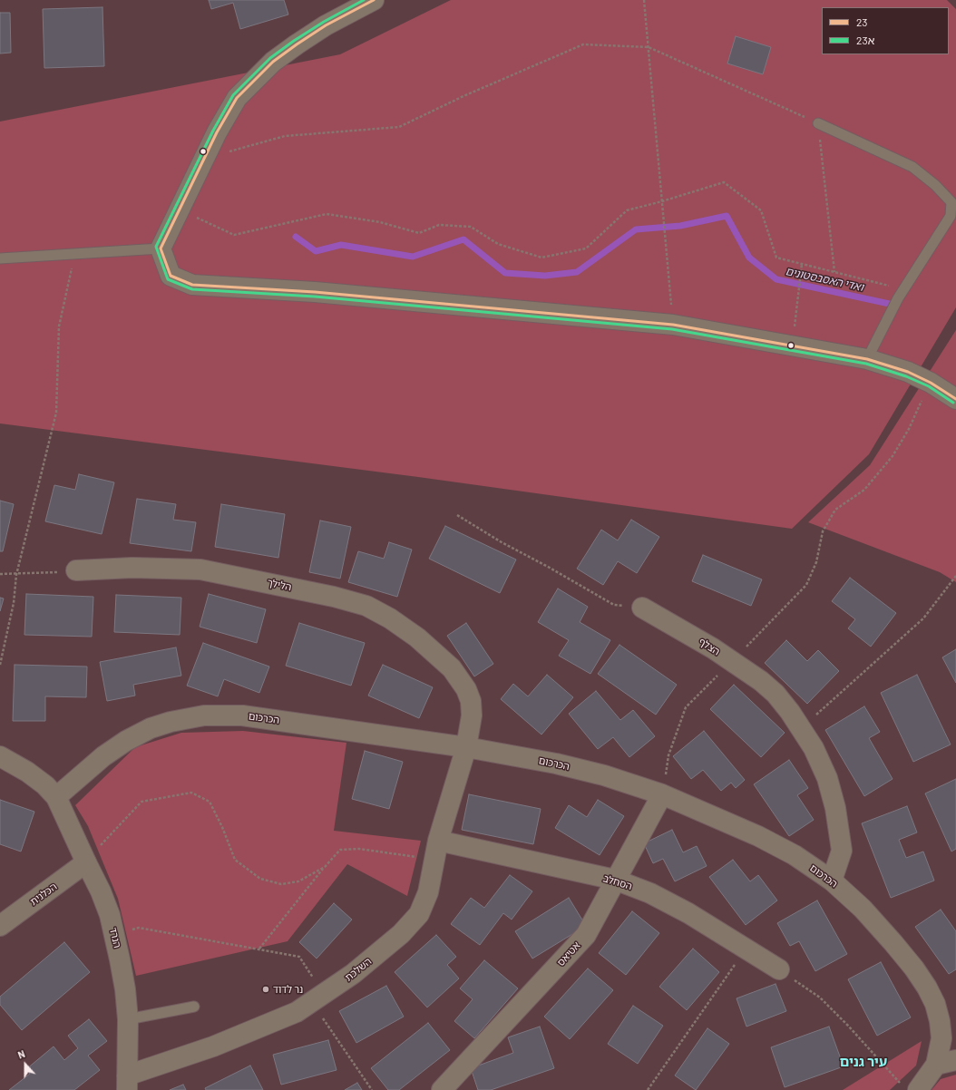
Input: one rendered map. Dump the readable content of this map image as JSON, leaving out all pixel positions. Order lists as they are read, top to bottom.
{
  "streets": {
    "street": [
      "הלילך",
      "הצלף",
      "הכרכום",
      "הסחלב",
      "הכלנית",
      "הנרד",
      "אטיאס",
      "השלכת"
    ]
  },
  "crossings": [
    ["הלילך", "הכרכום"],
    ["הלילך", "השלכת"],
    ["הצלף", "הכרכום"],
    ["הכרכום", "הנרד"],
    ["הכרכום", "אטיאס"],
    ["הכרכום", "השלכת"],
    ["הסחלב", "אטיאס"],
    ["הסחלב", "השלכת"],
    ["הכלנית", "הנרד"],
    ["הנרד", "השלכת"]
  ],
  "districts": ["עיר גנים"],
  "water": ["ואדי האסבסטונים"],
  "places": ["נר לדוד"],
  "lines": ["transit line 23", "transit line 23א"],
  "legend": ["23", "23א"],
  "north": "top"
}
